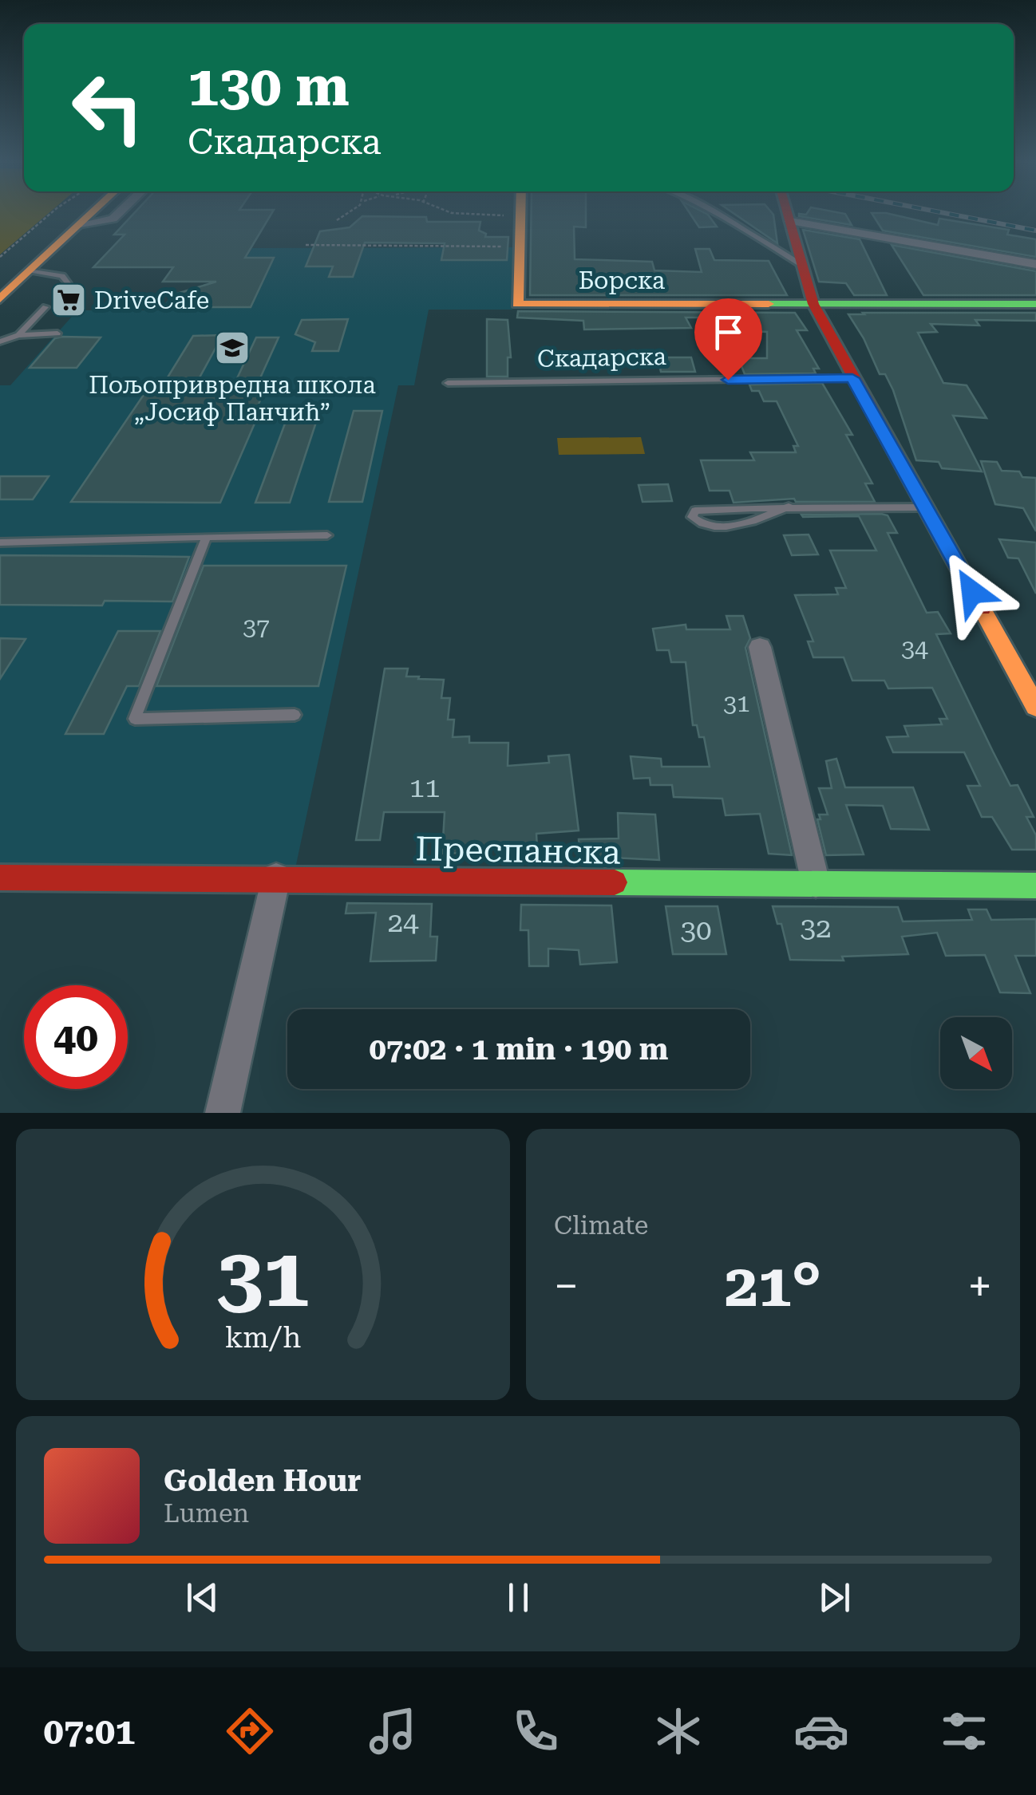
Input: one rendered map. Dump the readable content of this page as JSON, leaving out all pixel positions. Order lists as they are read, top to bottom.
{
  "streets": {
    "street": ["Борска", "Преспанска"],
    "lane": ["Скадарска"]
  },
  "places": {
    "supermarket": ["DriveCafe"],
    "school or university": ["Пољопривредна школа „Јосиф Панчић”"]
  },
  "house_numbers": [
    "37",
    "34",
    "31",
    "11",
    "24",
    "32",
    "30"
  ],
  "north": "bottom right",
  "page": {
    "turn": ["130 m", "Скадарска"],
    "limit": "40",
    "trip": "07:02 · 1 min · 190 m",
    "tile": "Climate",
    "heat": ["−", "21°", "+"],
    "song": ["Golden Hour", "Lumen"],
    "tabs": "07:01",
    "gauge": ["31", "km/h"]
  }
}
